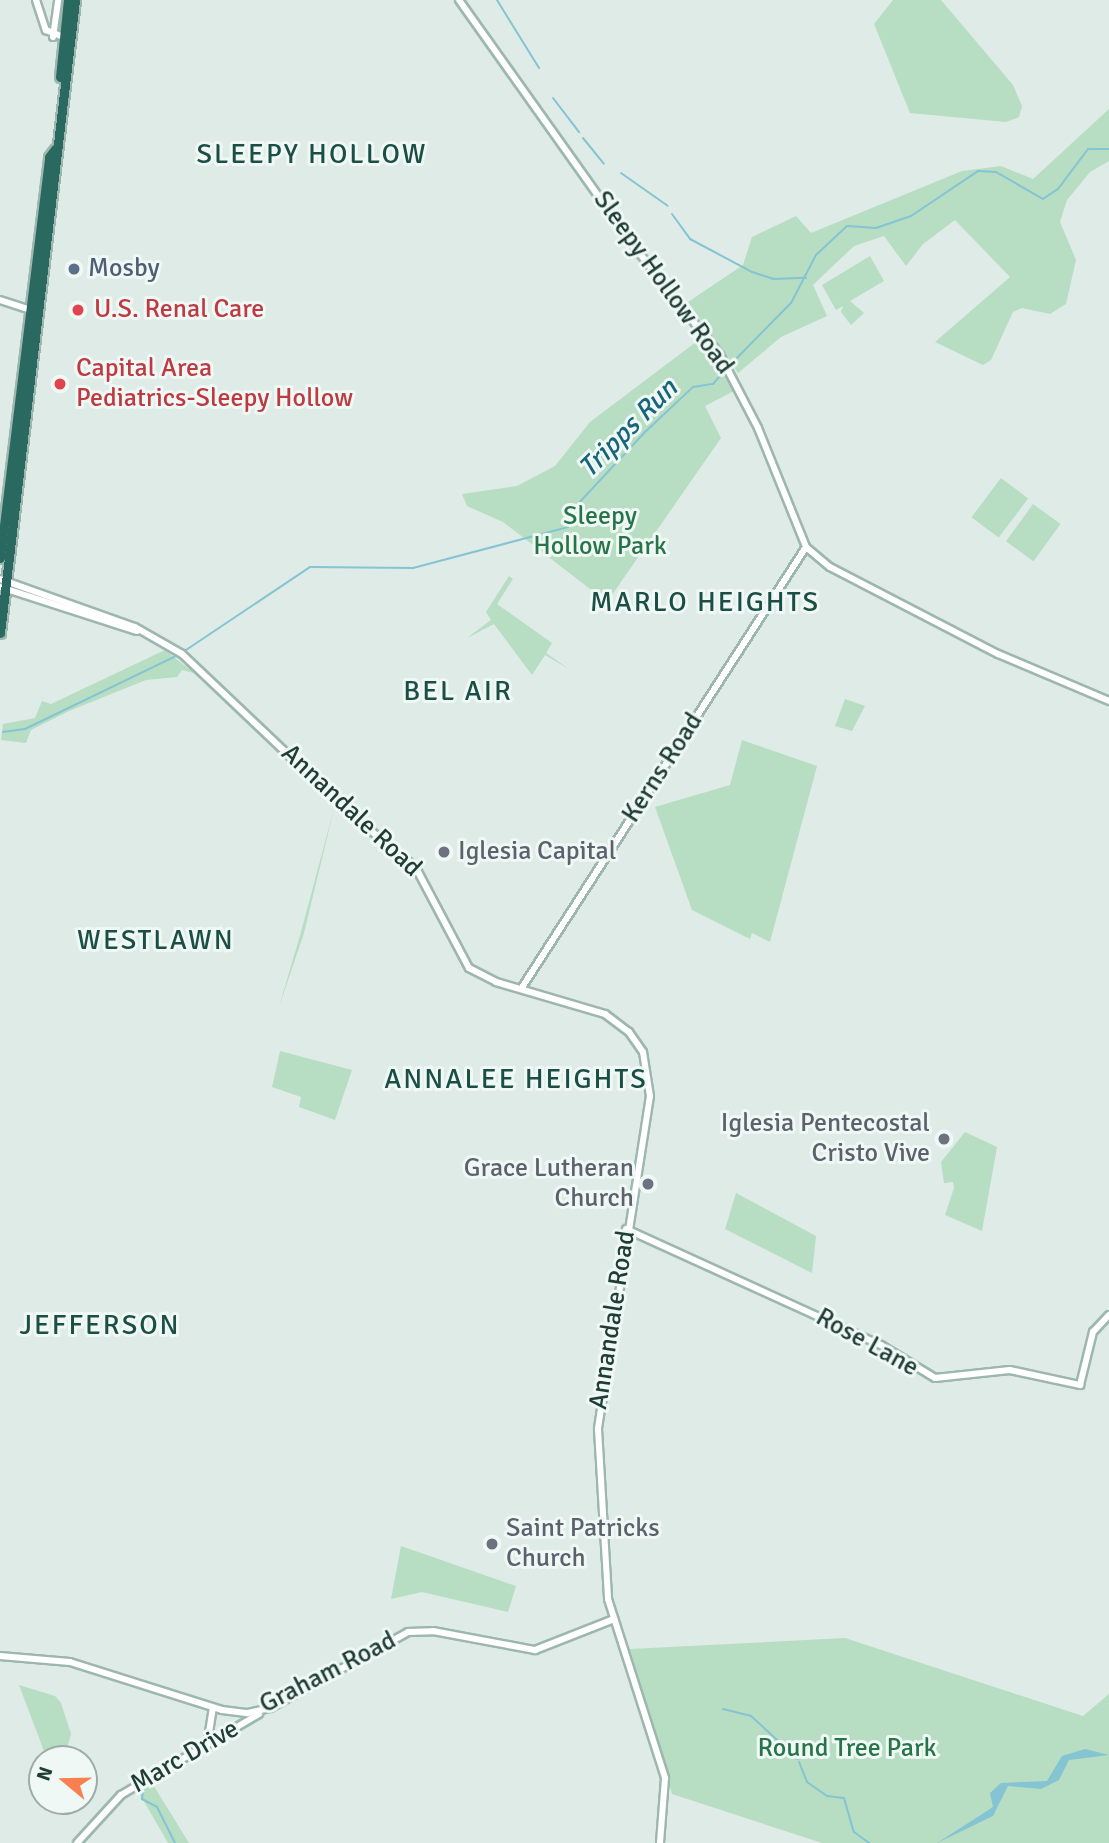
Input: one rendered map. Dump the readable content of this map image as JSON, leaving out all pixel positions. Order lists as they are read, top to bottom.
{
  "streets": {
    "main road": [
      "Sleepy Hollow Road",
      "Kerns Road",
      "Annandale Road",
      "Rose Lane",
      "Graham Road",
      "Marc Drive"
    ]
  },
  "crossings": [
    ["Sleepy Hollow Road", "Kerns Road"],
    ["Kerns Road", "Annandale Road"],
    ["Annandale Road", "Rose Lane"],
    ["Annandale Road", "Graham Road"],
    ["Graham Road", "Marc Drive"]
  ],
  "districts": [
    "SLEEPY HOLLOW",
    "MARLO HEIGHTS",
    "BEL AIR",
    "WESTLAWN",
    "ANNALEE HEIGHTS",
    "JEFFERSON"
  ],
  "water": ["Tripps Run"],
  "parks": ["Sleepy Hollow Park", "Round Tree Park"],
  "places": [
    "Mosby",
    "U.S. Renal Care",
    "Capital Area Pediatrics-Sleepy Hollow",
    "Iglesia Capital",
    "Iglesia Pentecostal Cristo Vive",
    "Grace Lutheran Church",
    "Saint Patricks Church"
  ],
  "north": "left"
}
